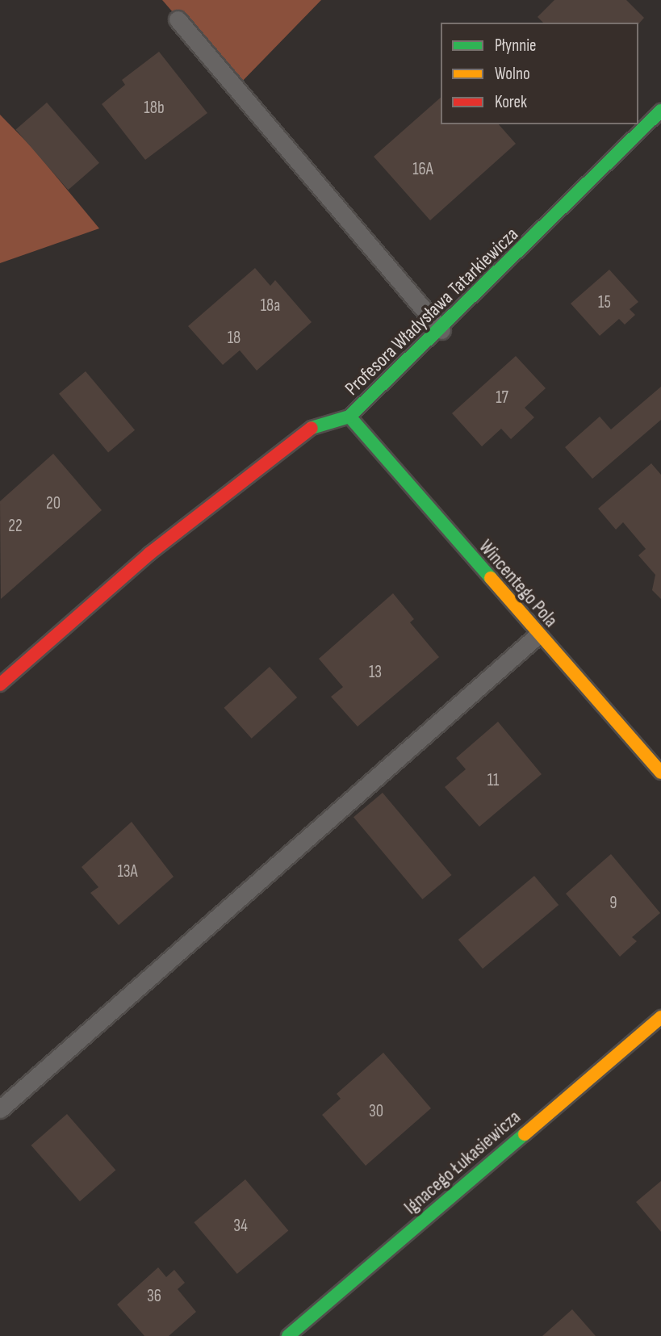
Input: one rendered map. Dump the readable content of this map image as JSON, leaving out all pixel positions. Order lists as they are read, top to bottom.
{
  "streets": {
    "street": ["Profesora Władysława Tatarkiewicza", "Wincentego Pola", "Ignacego Łukasiewicza"]
  },
  "crossings": [
    ["Profesora Władysława Tatarkiewicza", "Wincentego Pola"]
  ],
  "house_numbers": [
    "18b",
    "16A",
    "15",
    "18a",
    "18",
    "17",
    "20",
    "22",
    "13",
    "11",
    "13A",
    "9",
    "30",
    "34",
    "36"
  ],
  "legend": ["Płynnie", "Wolno", "Korek"]
}
